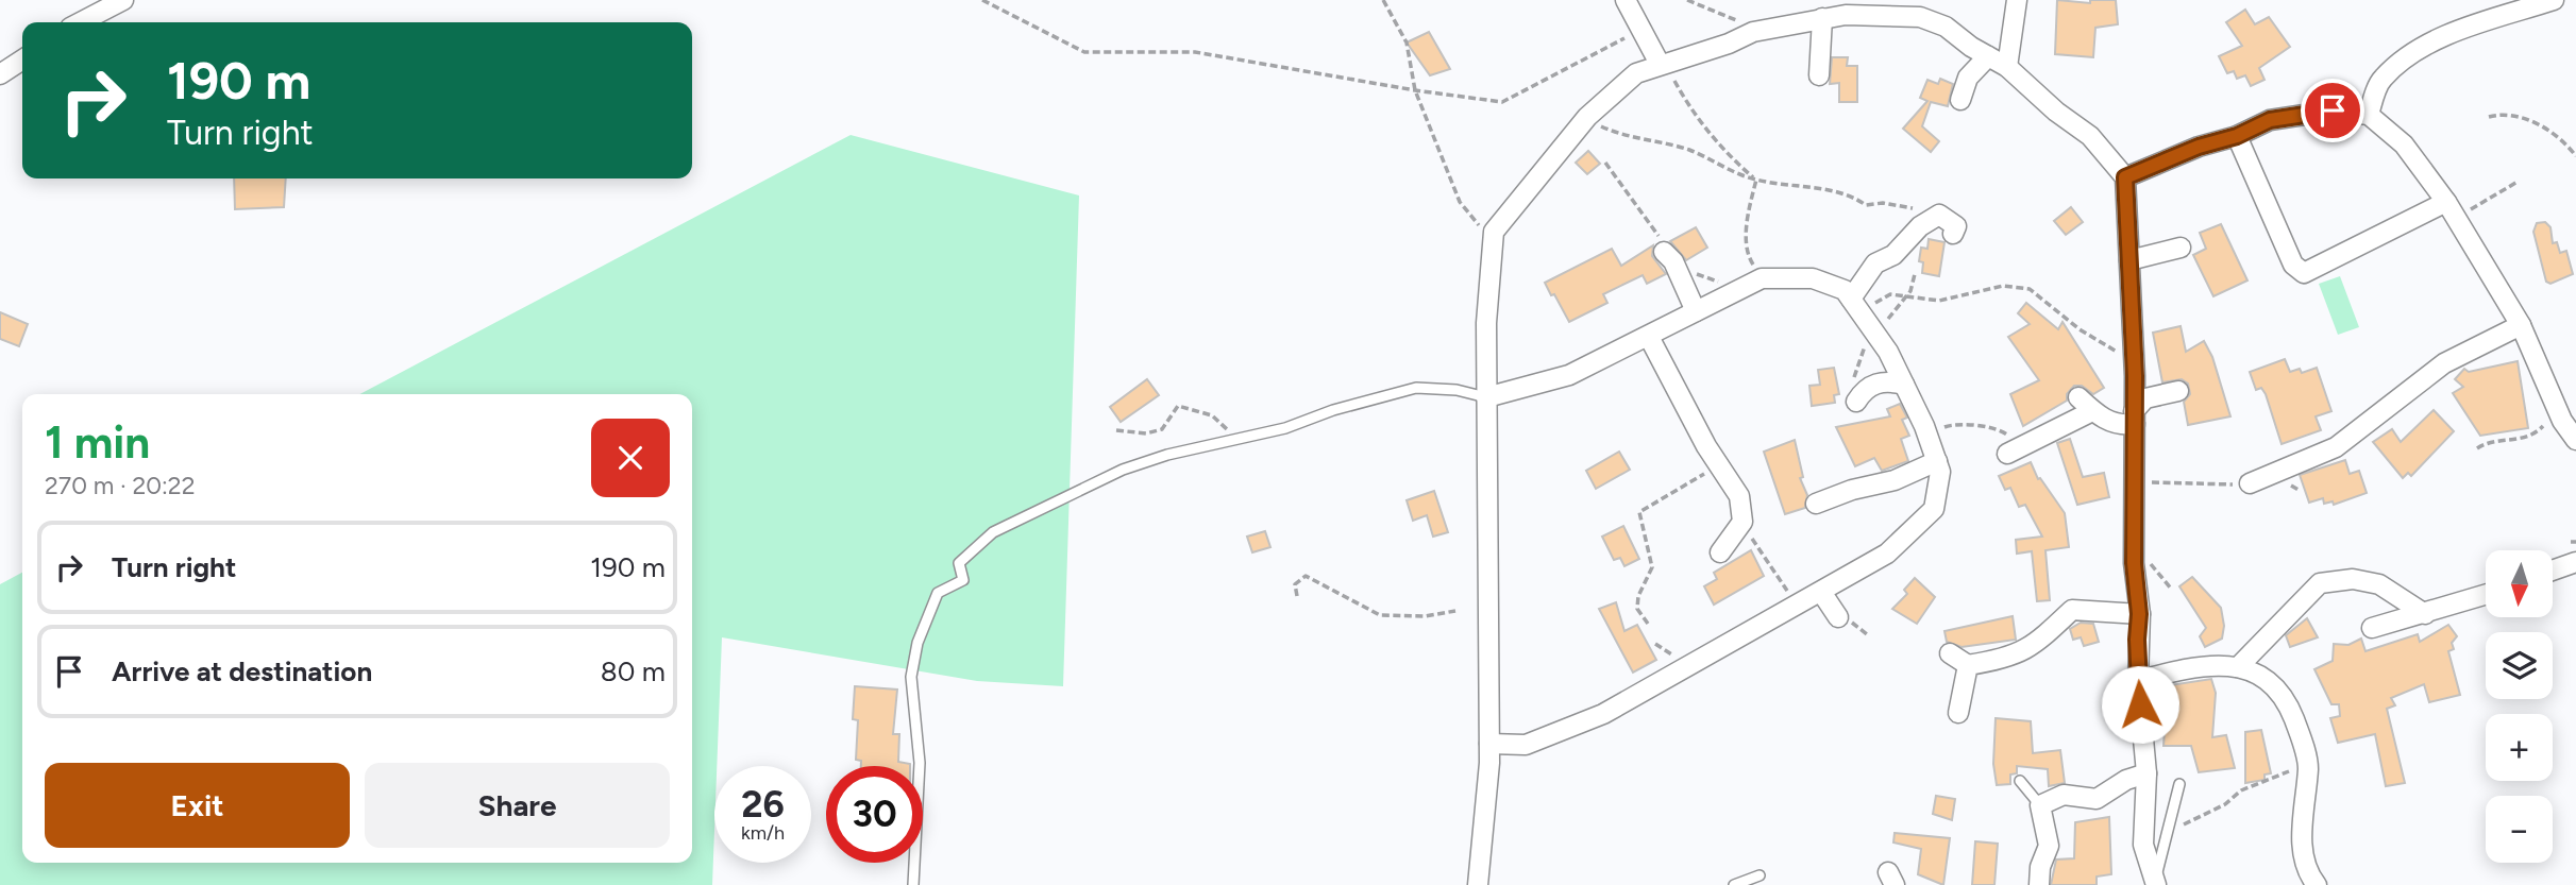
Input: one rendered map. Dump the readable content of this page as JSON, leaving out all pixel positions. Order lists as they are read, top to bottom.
{
  "north": "bottom",
  "page": {
    "turn": ["190 m", "Turn right"],
    "heading": ["1 min", "270 m · 20:22"],
    "list": [
      {
        "name": "Turn right",
        "value": "190 m"
      },
      {
        "name": "Arrive at destination",
        "value": "80 m"
      }
    ],
    "map_buttons": ["+", "−"],
    "buttons": ["Exit", "Share"],
    "speed": "26 km/h",
    "limit": "30"
  }
}
